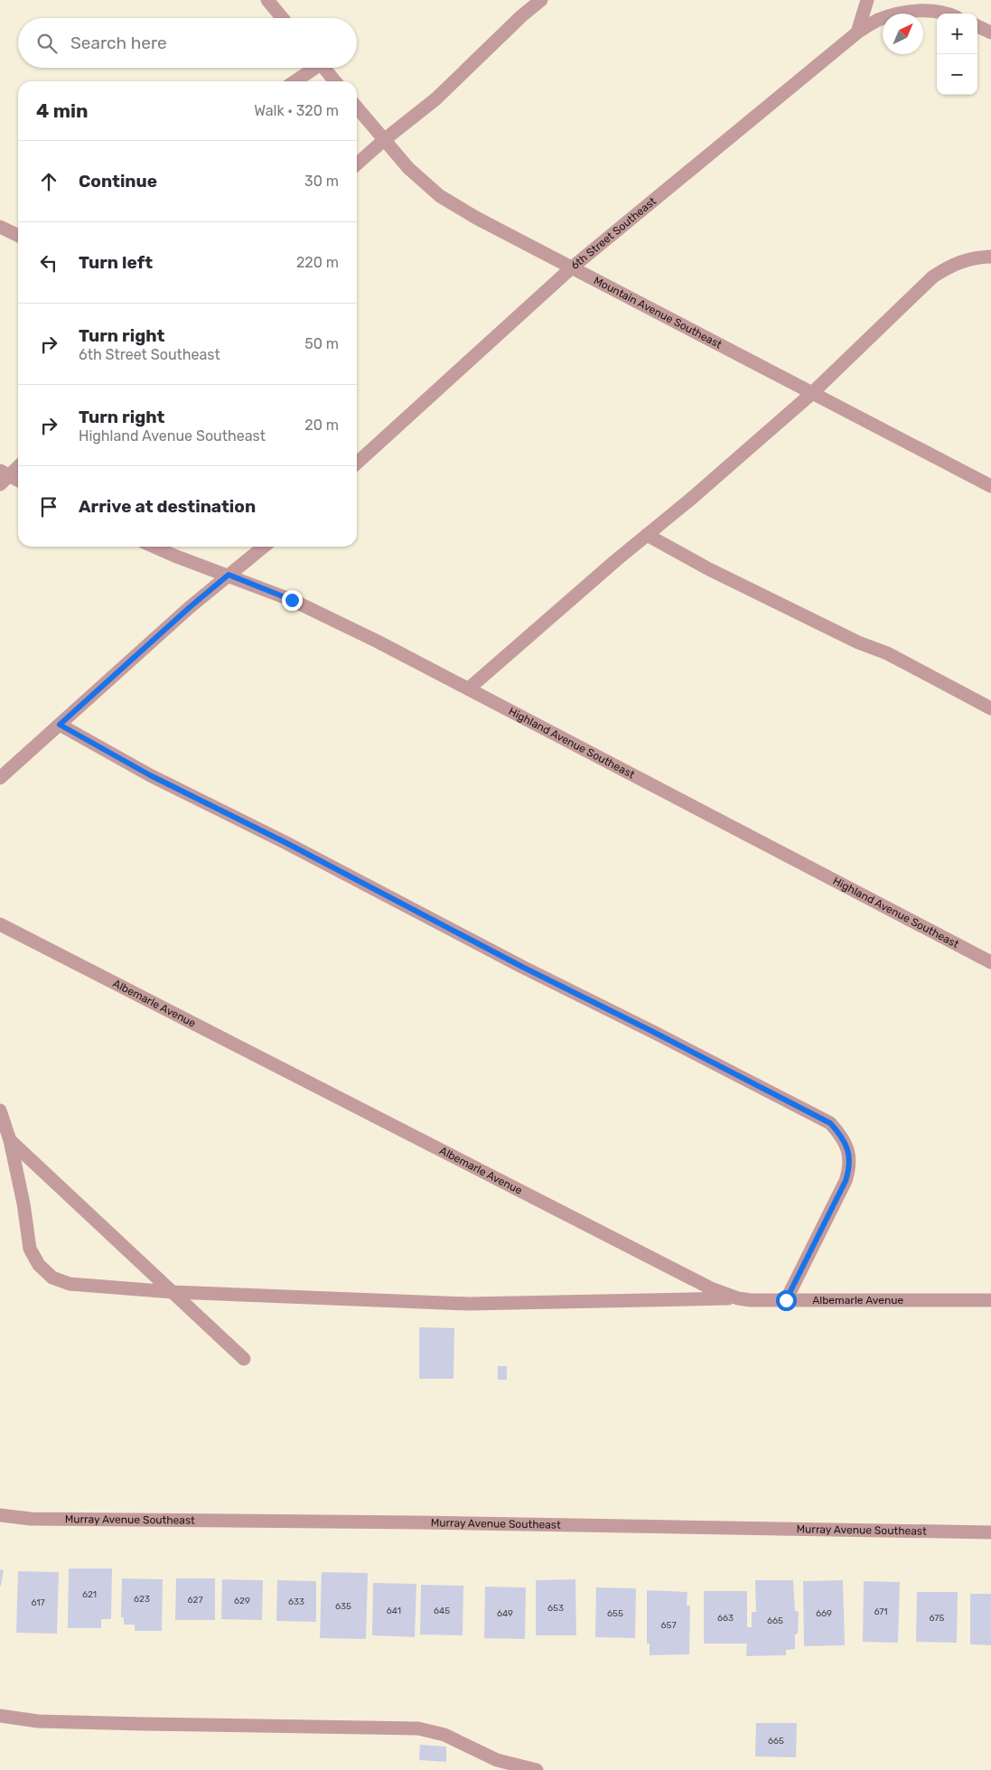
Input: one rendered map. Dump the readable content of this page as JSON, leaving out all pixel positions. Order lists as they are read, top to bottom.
{
  "streets": {
    "street": [
      "6th Street Southeast",
      "Mountain Avenue Southeast",
      "Highland Avenue Southeast",
      "Albemarle Avenue",
      "Murray Avenue Southeast"
    ]
  },
  "crossings": [
    ["6th Street Southeast", "Mountain Avenue Southeast"]
  ],
  "house_numbers": [
    "621",
    "623",
    "627",
    "629",
    "633",
    "617",
    "635",
    "653",
    "641",
    "645",
    "671",
    "649",
    "655",
    "669",
    "663",
    "675",
    "665",
    "657",
    "665"
  ],
  "north": "top right",
  "page": {
    "map_buttons": ["+", "−"],
    "search": "Search here",
    "heading": ["4 min", "Walk · 320 m"],
    "list": [
      ["Continue", "30 m"],
      ["Turn left", "220 m"],
      ["Turn right", "6th Street Southeast", "50 m"],
      ["Turn right", "Highland Avenue Southeast", "20 m"],
      "Arrive at destination"
    ]
  }
}
